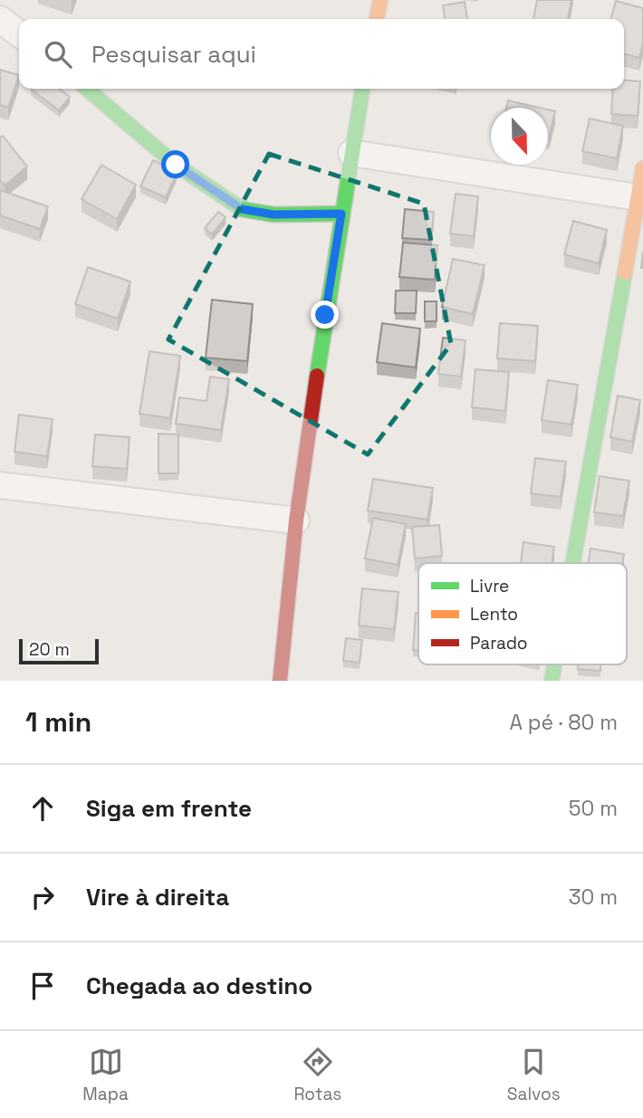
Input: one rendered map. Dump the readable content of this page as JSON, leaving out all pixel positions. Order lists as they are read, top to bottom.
{
  "legend": ["Livre", "Lento", "Parado"],
  "scale_bar": "20 m",
  "north": "bottom",
  "page": {
    "search": "Pesquisar aqui",
    "scale": "20 m",
    "heading": ["1 min", "A pé · 80 m"],
    "list": [
      ["Siga em frente", "50 m"],
      ["Vire à direita", "30 m"],
      "Chegada ao destino"
    ],
    "nav": ["Mapa", "Rotas", "Salvos"]
  }
}
